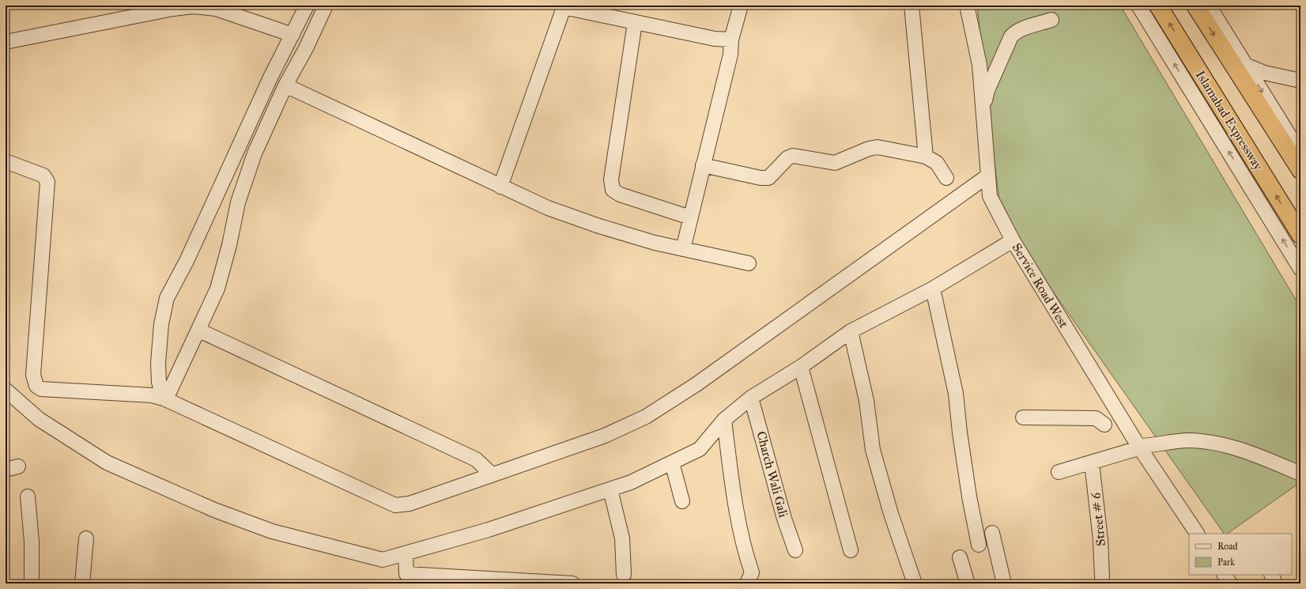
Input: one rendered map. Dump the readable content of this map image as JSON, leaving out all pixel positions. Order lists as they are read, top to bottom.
{
  "streets": {
    "highway": ["Islamabad Expressway"],
    "street": ["Service Road West", "Charch Wali Gali", "Street # 6"]
  },
  "legend": ["Road", "Park"]
}
